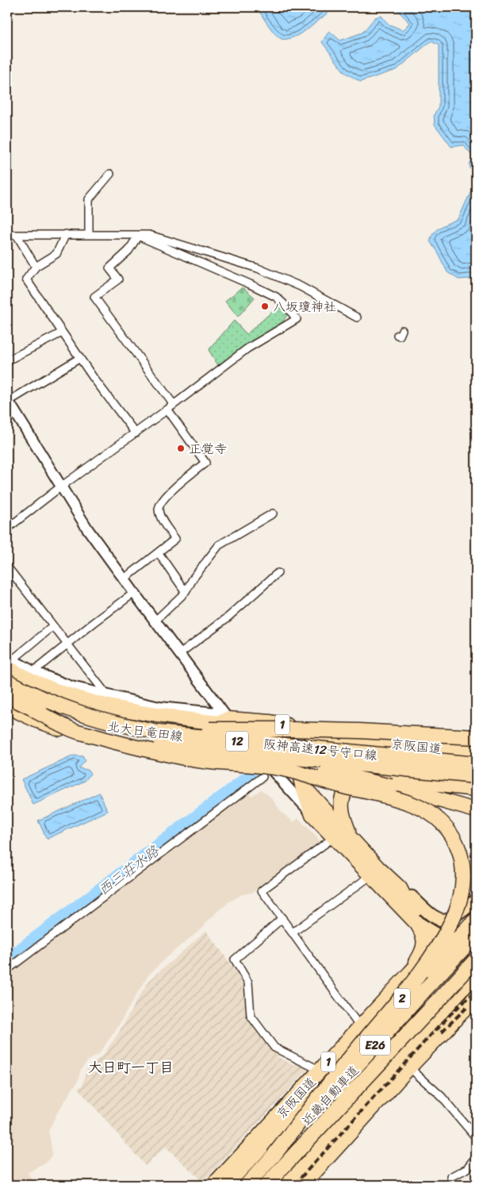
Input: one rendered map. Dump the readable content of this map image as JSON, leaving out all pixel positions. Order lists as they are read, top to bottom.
{
  "streets": {
    "highway": [
      "1",
      "12",
      "京阪国道",
      "阪神高速12号守口線",
      "E26",
      "近畿自動車道"
    ],
    "main road": ["北大日竜田線", "2"]
  },
  "crossings": [
    ["1", "北大日竜田線"],
    ["1", "京阪国道"],
    ["北大日竜田線", "京阪国道"],
    ["京阪国道", "2"],
    ["京阪国道", "近畿自動車道"],
    ["2", "近畿自動車道"]
  ],
  "districts": ["大日町一丁目"],
  "water": ["西三荘水路"],
  "places": ["八坂瓊神社", "正覚寺"]
}
